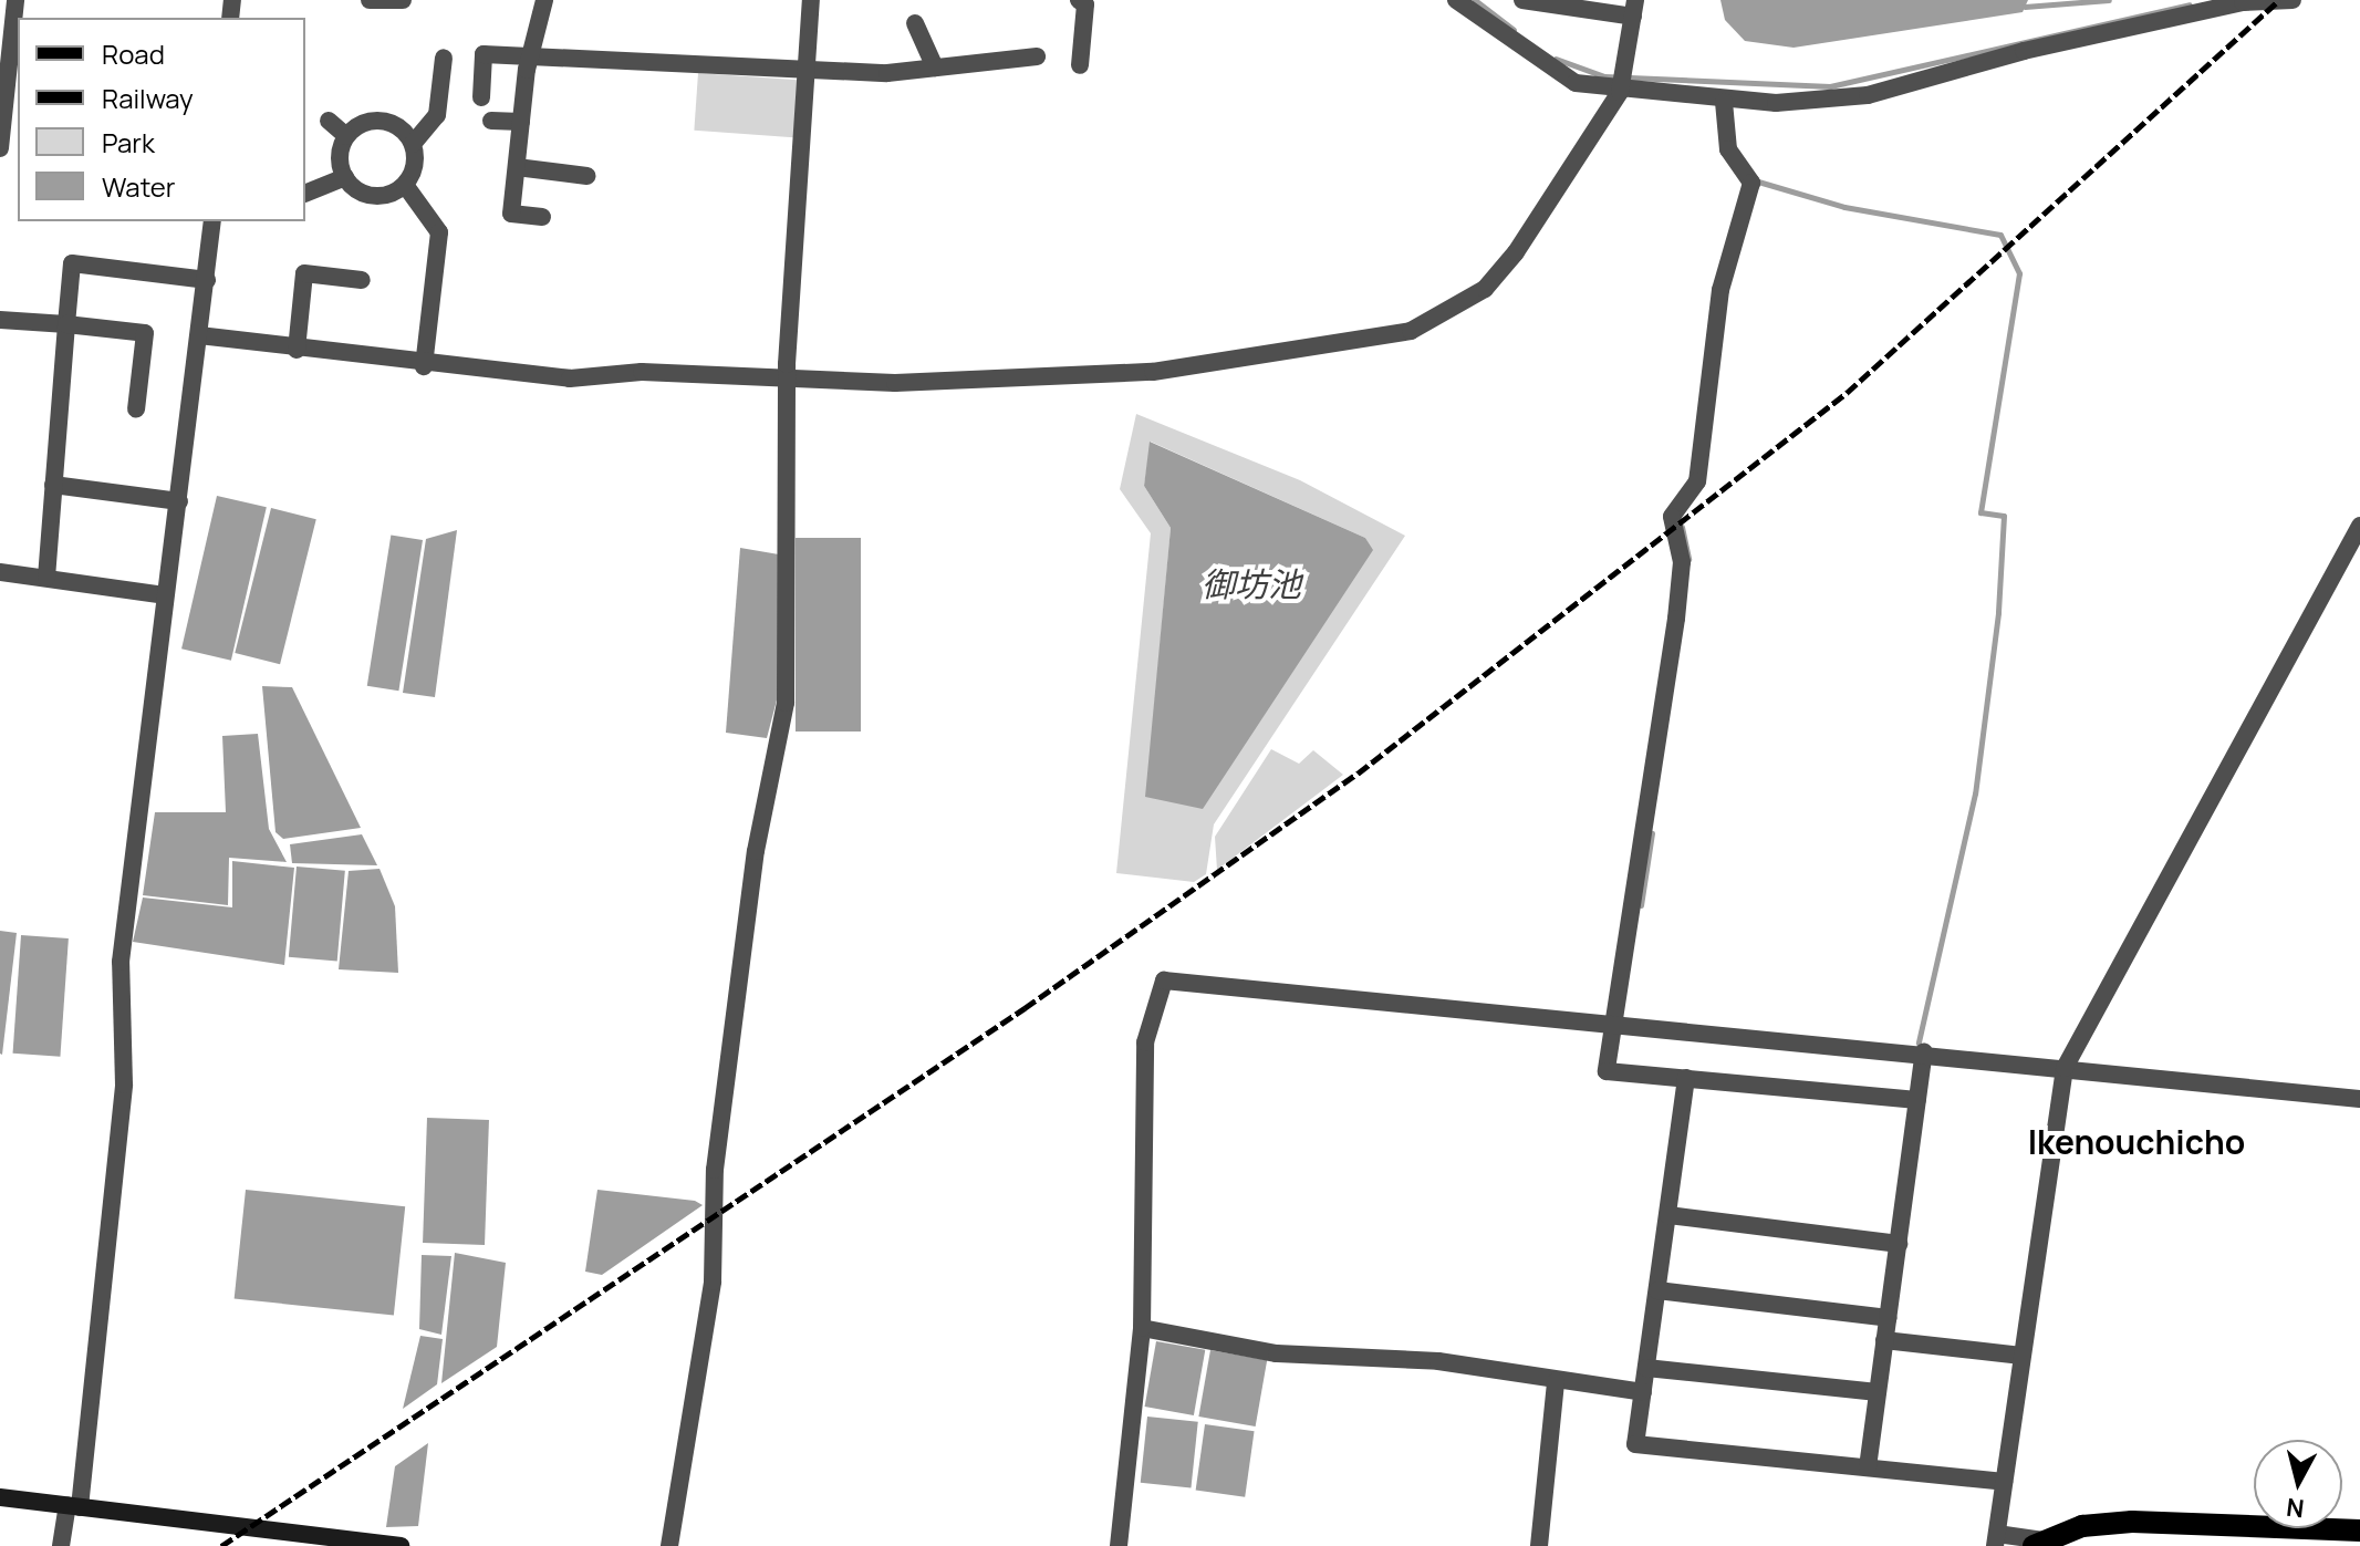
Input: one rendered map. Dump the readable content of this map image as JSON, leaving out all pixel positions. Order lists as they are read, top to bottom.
{
  "districts": ["Ikenouchicho"],
  "water": ["御坊池"],
  "legend": [
    "Road",
    "Railway",
    "Park",
    "Water"
  ],
  "north": "bottom"
}
